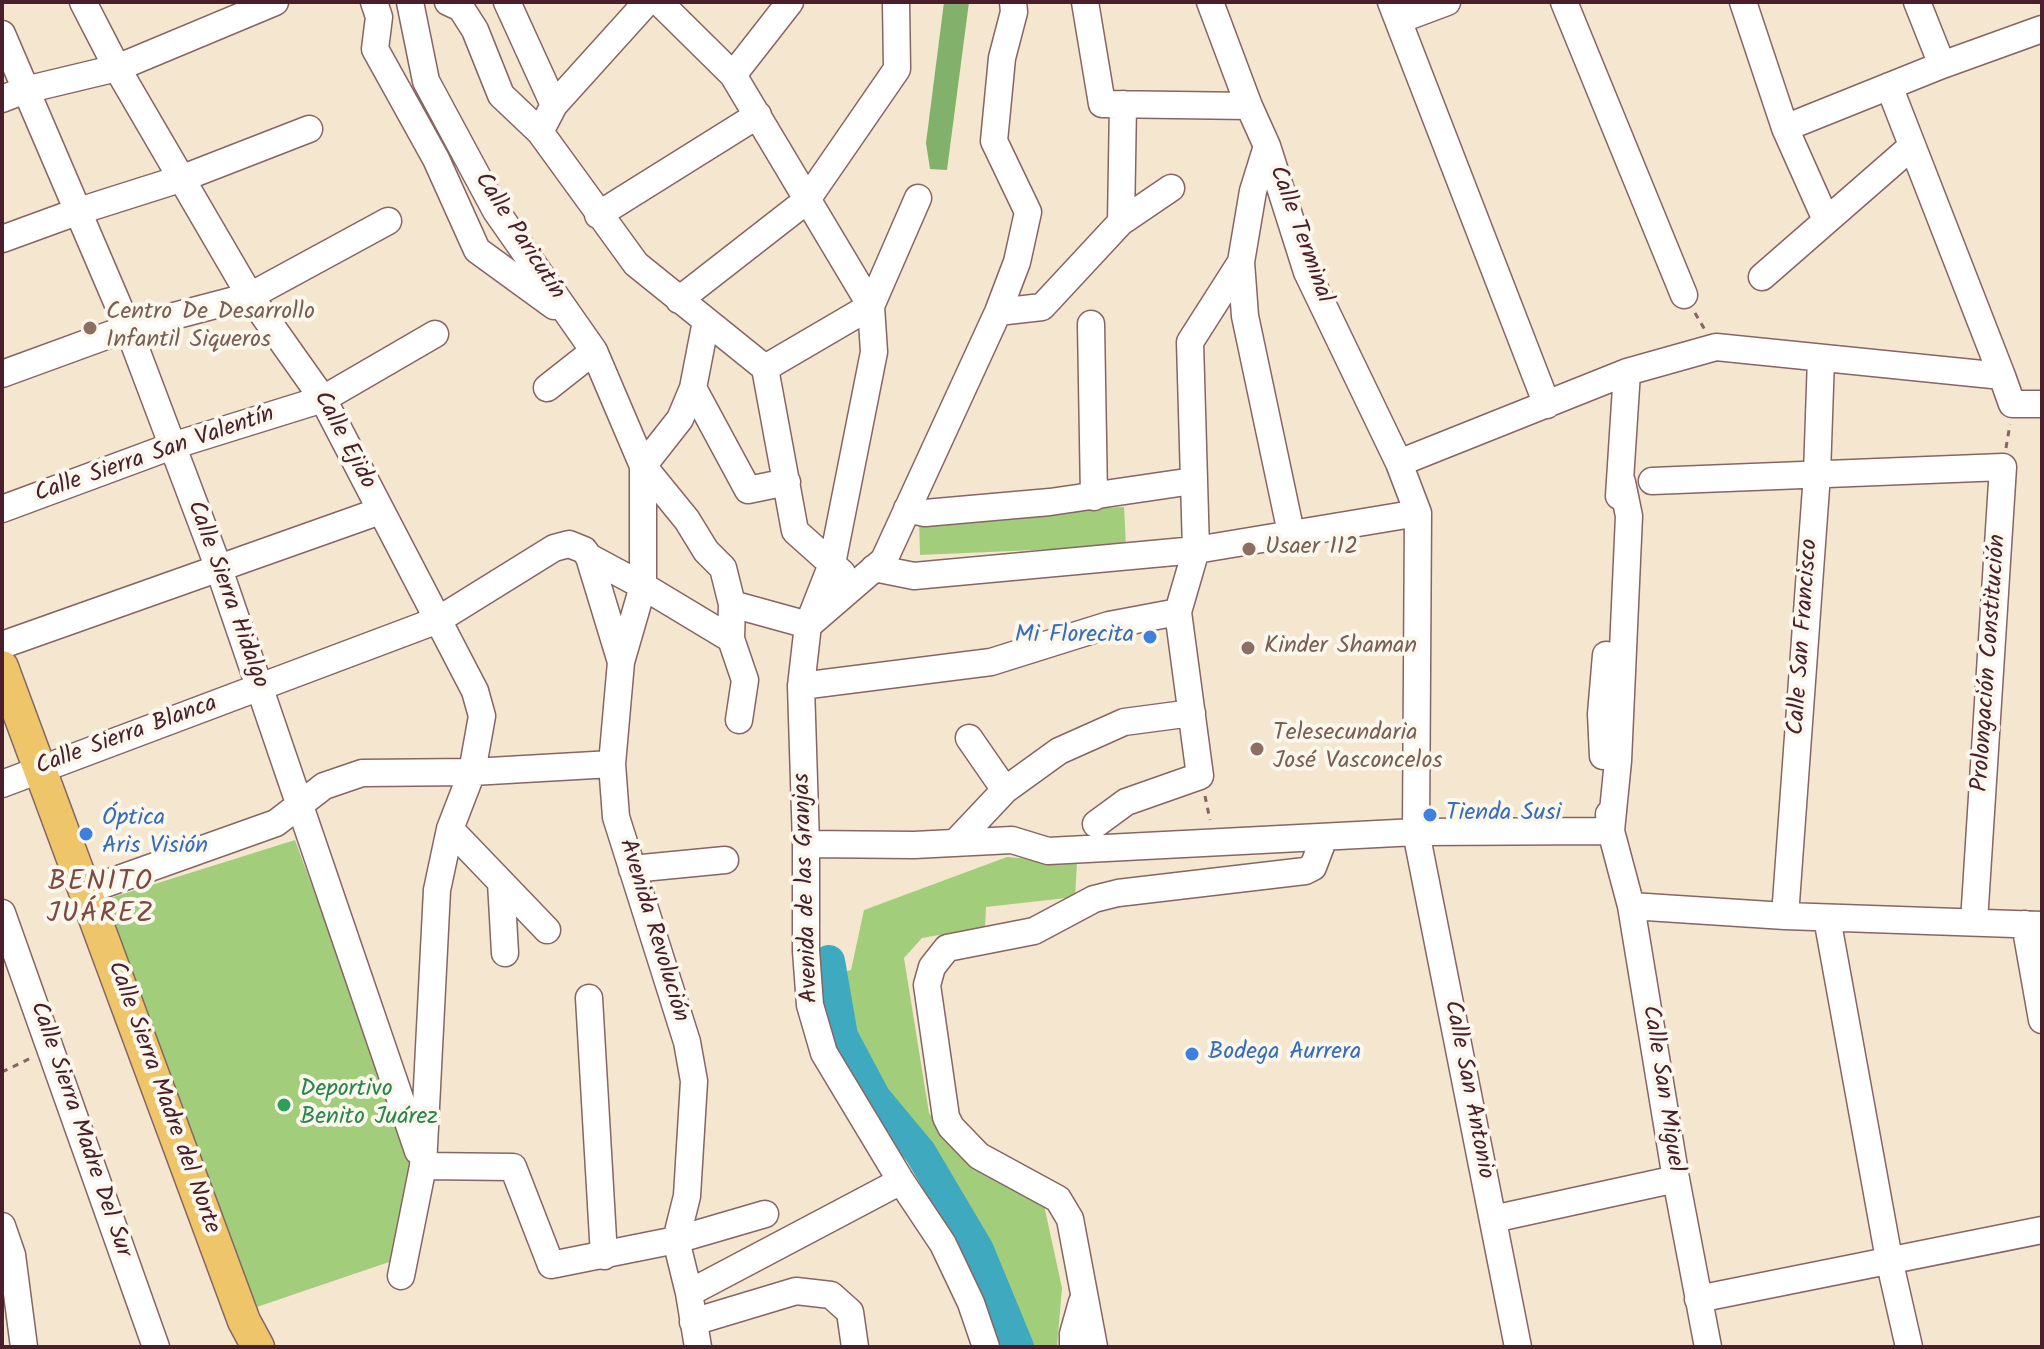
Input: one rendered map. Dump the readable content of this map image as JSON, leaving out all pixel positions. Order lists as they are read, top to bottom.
{
  "streets": {
    "main road": ["Calle Sierra Madre del Norte"],
    "street": [
      "Calle Terminal",
      "Calle Paricutín",
      "Calle Ejido",
      "Calle Sierra San Valentín",
      "Calle Sierra Hidalgo",
      "Calle San Francisco",
      "Prolongación Constitución",
      "Calle Sierra Blanca",
      "Avenida de las Granjas",
      "Avenida Revolución",
      "Calle San Miguel",
      "Calle San Antonio",
      "Calle Sierra Madre Del Sur"
    ]
  },
  "crossings": [
    ["Calle Terminal", "Calle San Antonio"],
    ["Calle Ejido", "Calle Sierra San Valentín"],
    ["Calle Ejido", "Calle Sierra Hidalgo"],
    ["Calle Ejido", "Calle Sierra Blanca"],
    ["Calle Sierra San Valentín", "Calle Sierra Hidalgo"],
    ["Calle Sierra Hidalgo", "Calle Sierra Blanca"],
    ["Calle Sierra Blanca", "Avenida Revolución"],
    ["Calle Sierra Blanca", "Calle Sierra Madre del Norte"]
  ],
  "districts": ["BENITO JUÁREZ"],
  "places": [
    "Centro De Desarrollo Infantil Siqueros",
    "Usaer 112",
    "Mi Florecita",
    "Kinder Shaman",
    "Telesecundaria José Vasconcelos",
    "Tienda Susi",
    "Óptica Aris Visión",
    "Bodega Aurrera",
    "Deportivo Benito Juárez"
  ]
}
